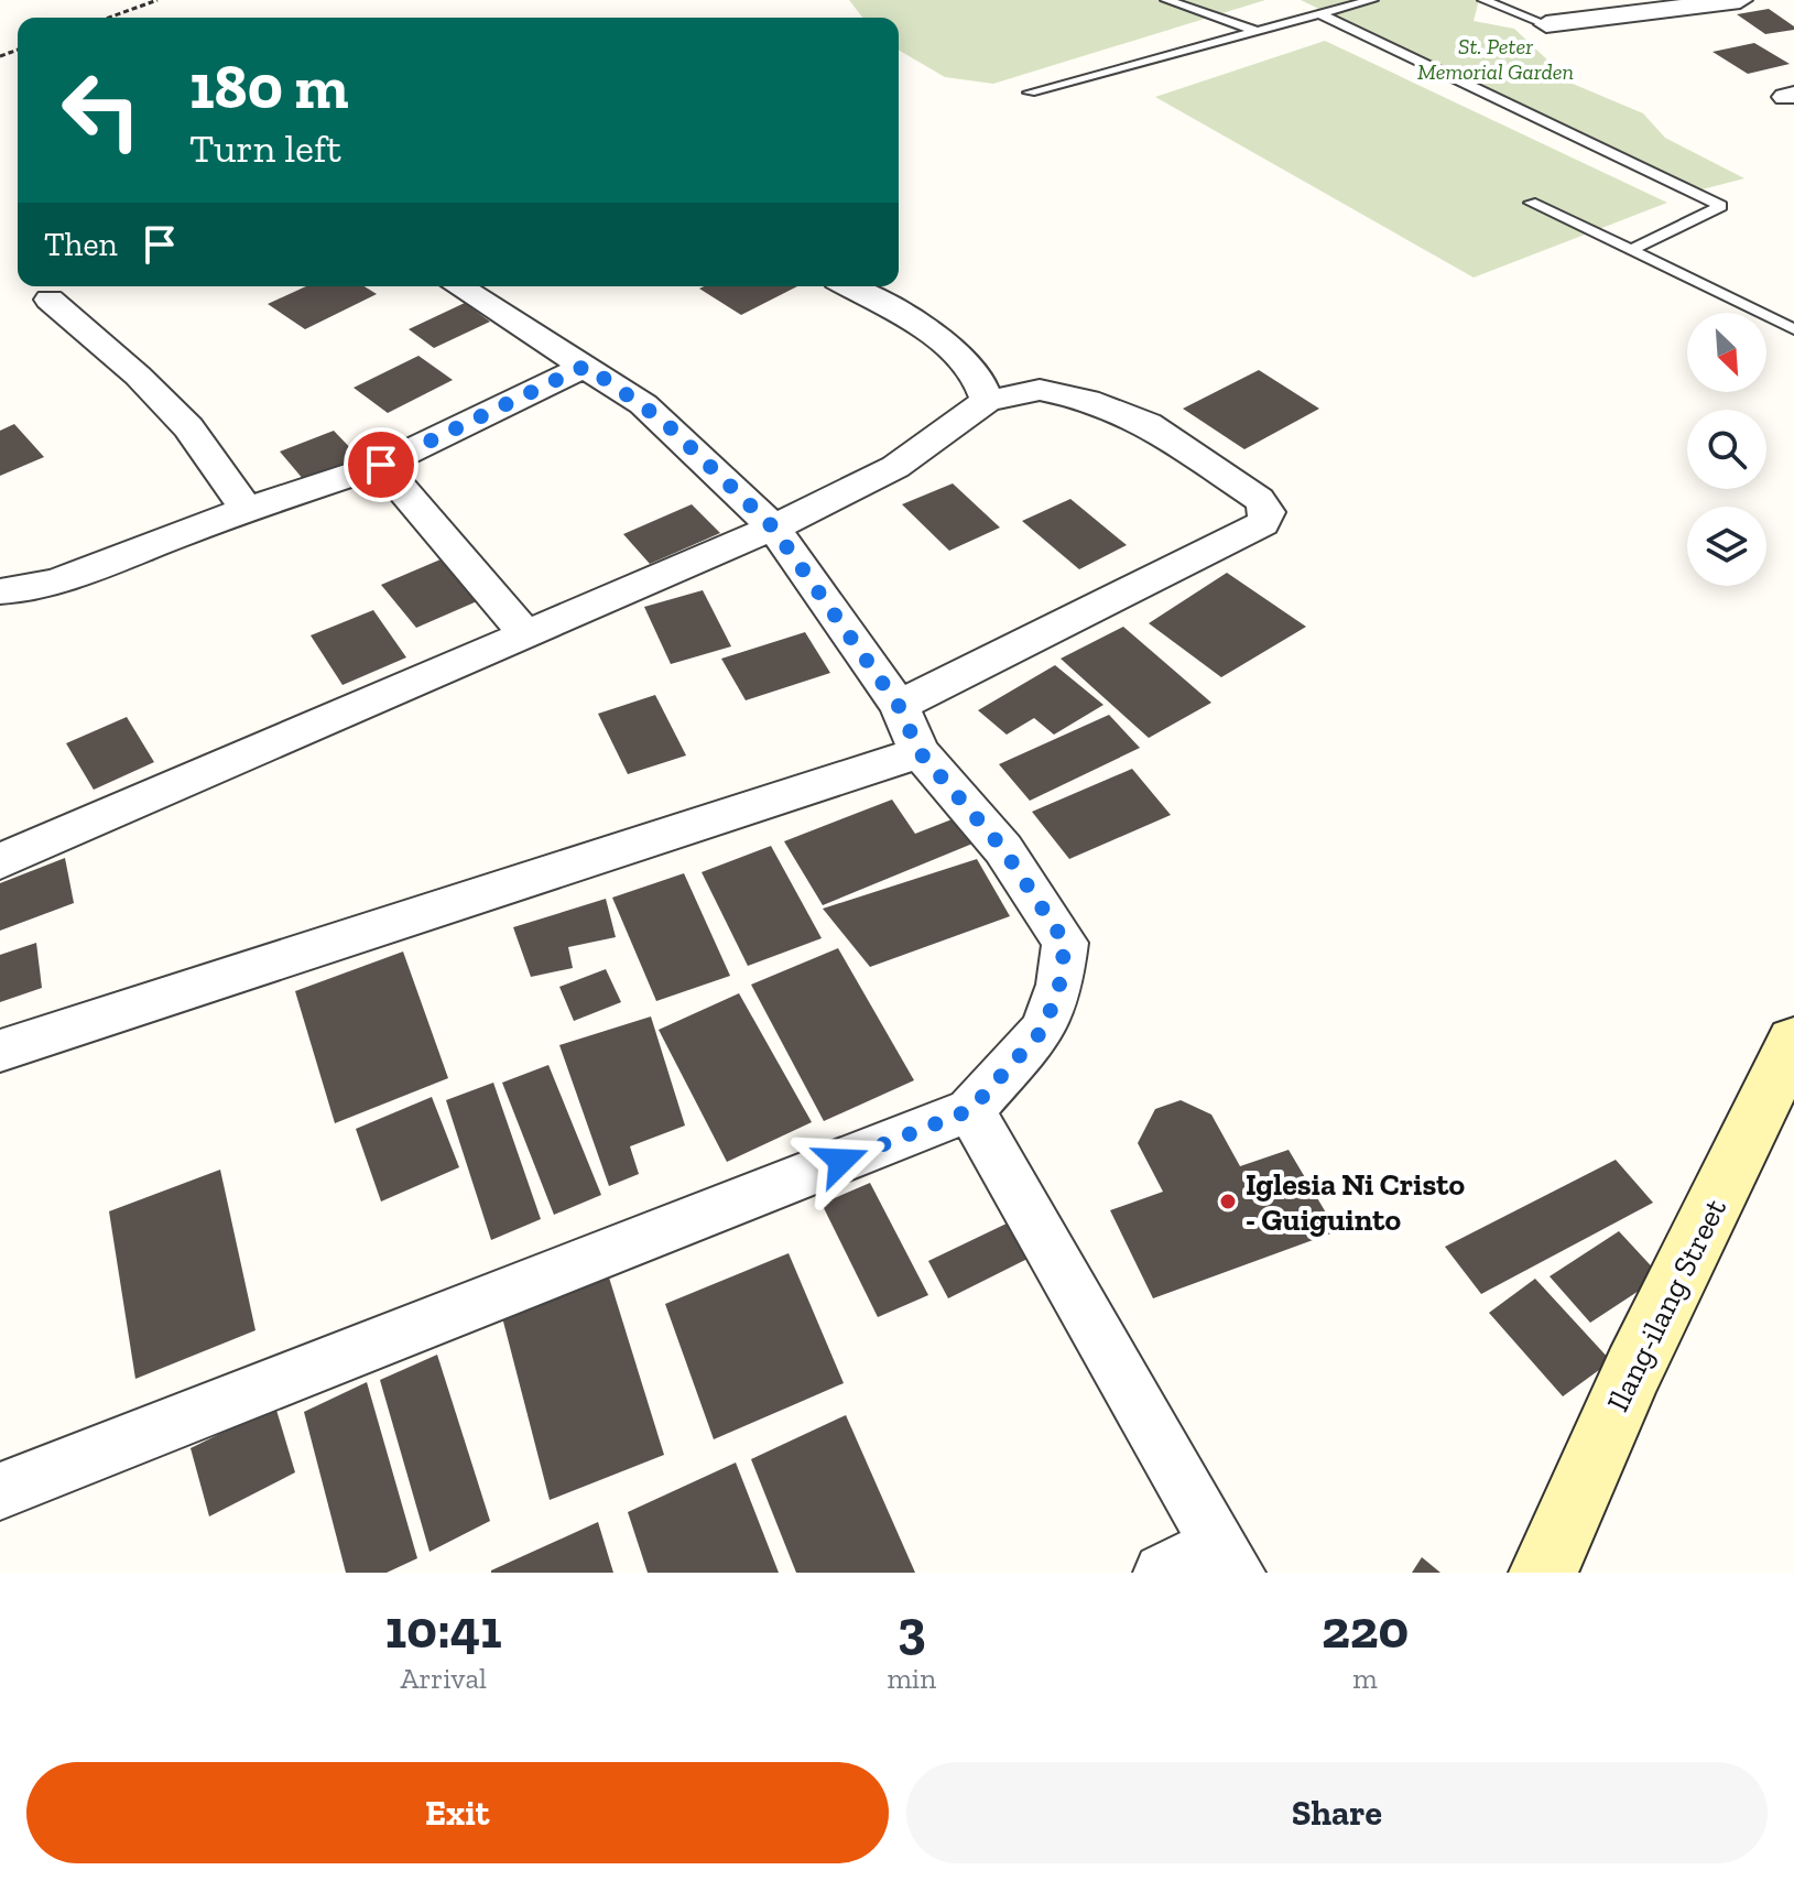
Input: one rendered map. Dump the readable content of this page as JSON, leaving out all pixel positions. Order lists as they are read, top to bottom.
{
  "streets": {
    "street": ["Ilang-ilang Street"]
  },
  "parks": ["St. Peter Memorial Garden"],
  "places": ["Iglesia Ni Cristo - Guiguinto"],
  "north": "bottom right",
  "page": {
    "turn": ["180 m", "Turn left"],
    "then": "Then",
    "eta": [
      "10:41",
      "Arrival",
      "3",
      "min",
      "220",
      "m"
    ],
    "buttons": ["Exit", "Share"]
  }
}
